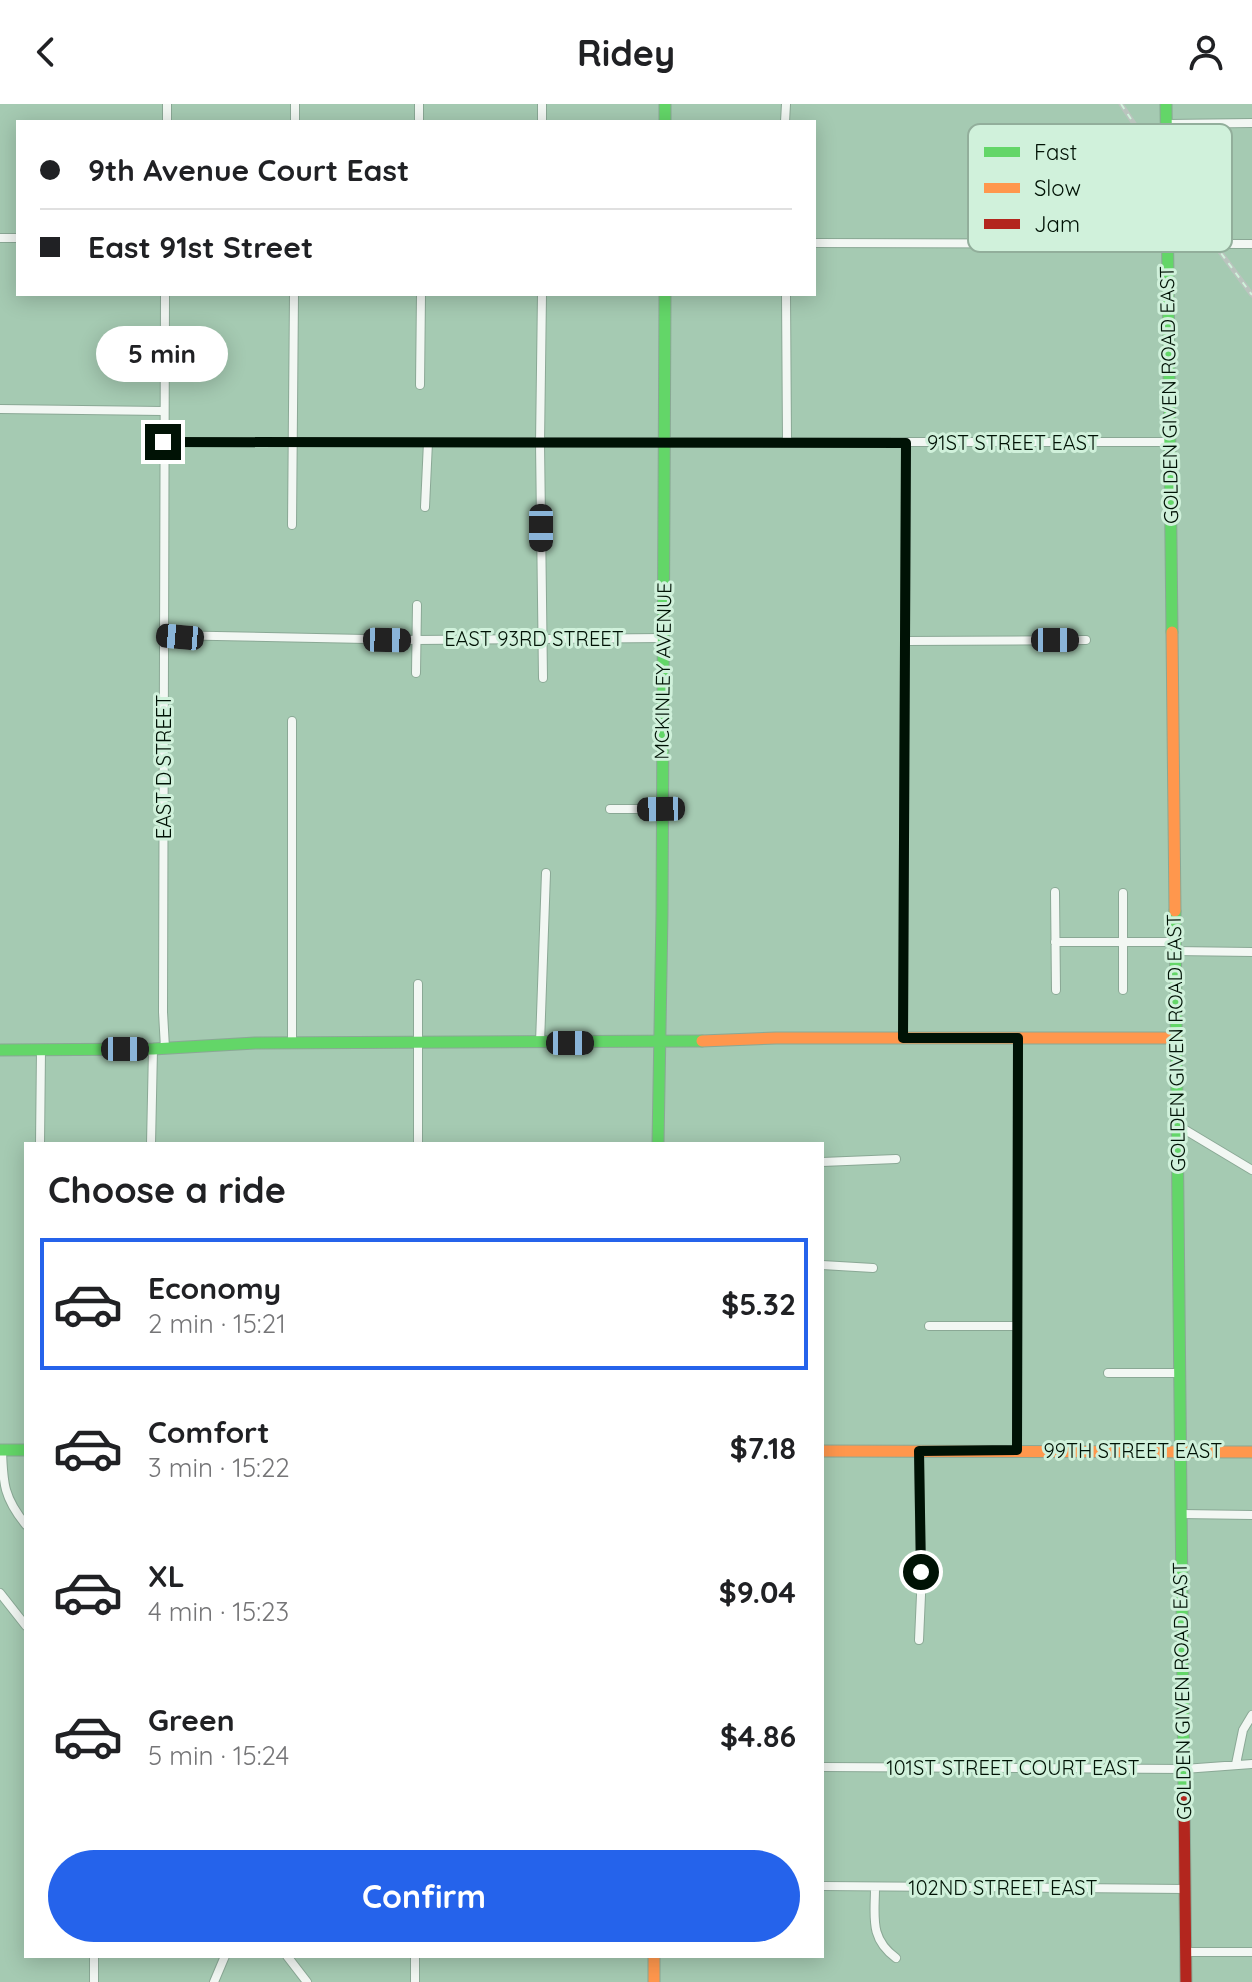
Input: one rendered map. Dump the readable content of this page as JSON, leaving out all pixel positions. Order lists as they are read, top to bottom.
{
  "streets": {
    "street": [
      "GOLDEN GIVEN ROAD EAST",
      "91ST STREET EAST",
      "EAST 93RD STREET",
      "MCKINLEY AVENUE",
      "EAST D STREET",
      "99TH STREET EAST",
      "101ST STREET COURT EAST",
      "102ND STREET EAST"
    ]
  },
  "crossings": [
    ["GOLDEN GIVEN ROAD EAST", "91ST STREET EAST"],
    ["GOLDEN GIVEN ROAD EAST", "99TH STREET EAST"],
    ["GOLDEN GIVEN ROAD EAST", "101ST STREET COURT EAST"],
    ["GOLDEN GIVEN ROAD EAST", "102ND STREET EAST"],
    ["91ST STREET EAST", "MCKINLEY AVENUE"],
    ["91ST STREET EAST", "EAST D STREET"],
    ["EAST 93RD STREET", "MCKINLEY AVENUE"],
    ["EAST 93RD STREET", "EAST D STREET"]
  ],
  "legend": ["Fast", "Slow", "Jam"],
  "page": {
    "header": "Ridey",
    "banner": ["9th Avenue Court East", "East 91st Street"],
    "bubble": "5 min",
    "heading": "Choose a ride",
    "list": [
      {
        "name": "Economy",
        "note": "2 min · 15:21",
        "value": "$5.32"
      },
      {
        "name": "Comfort",
        "note": "3 min · 15:22",
        "value": "$7.18"
      },
      {
        "name": "XL",
        "note": "4 min · 15:23",
        "value": "$9.04"
      },
      {
        "name": "Green",
        "note": "5 min · 15:24",
        "value": "$4.86"
      }
    ],
    "buttons": "Confirm"
  }
}
